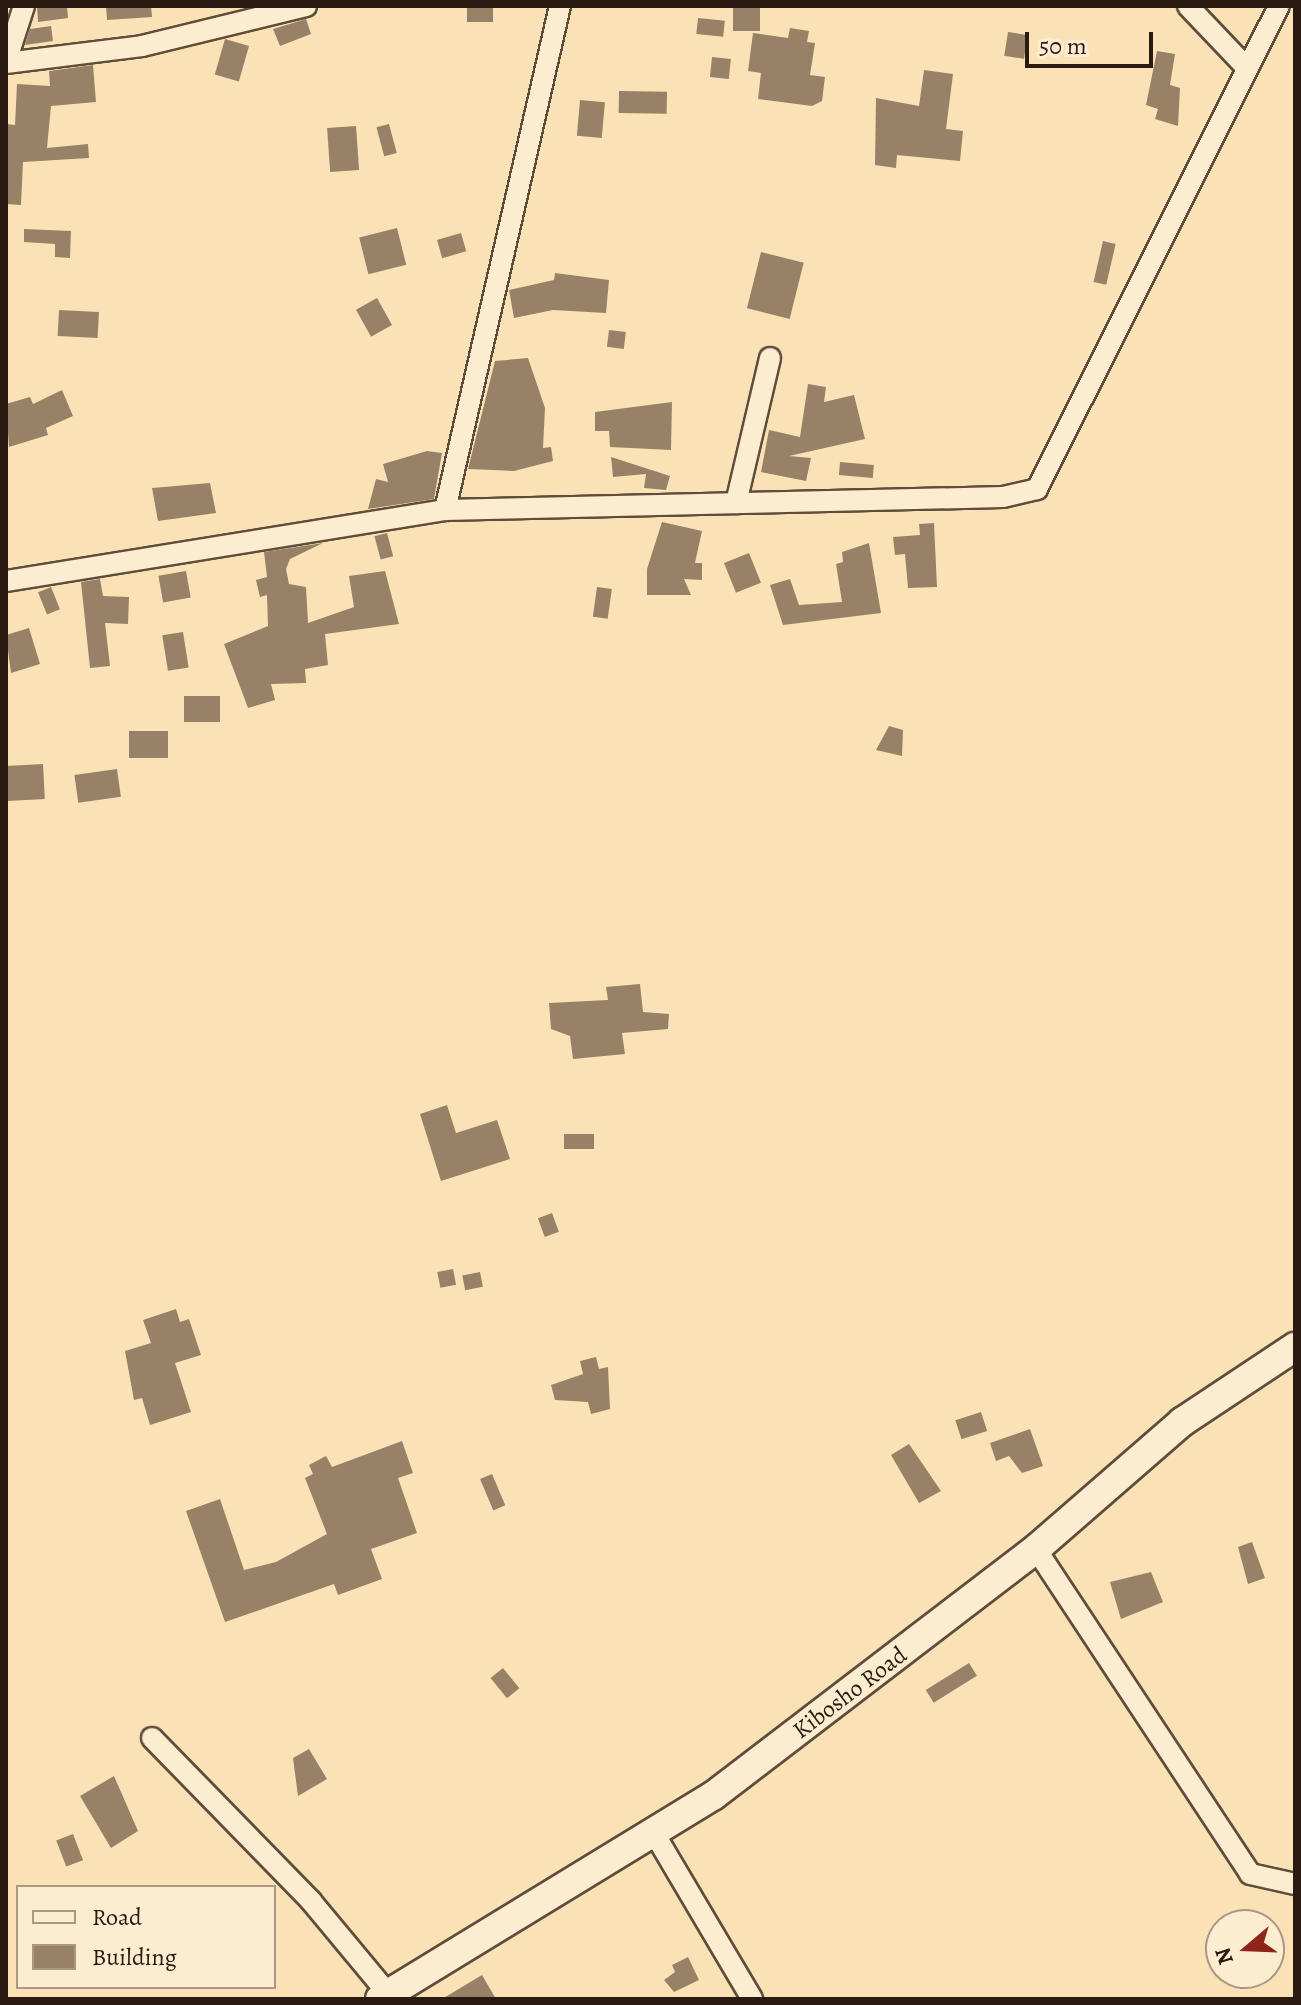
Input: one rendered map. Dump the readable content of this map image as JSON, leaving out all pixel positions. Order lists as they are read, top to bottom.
{
  "streets": {
    "main road": ["Kibosho Road"]
  },
  "legend": ["Road", "Building"],
  "scale_bar": "50 m",
  "north": "left"
}
